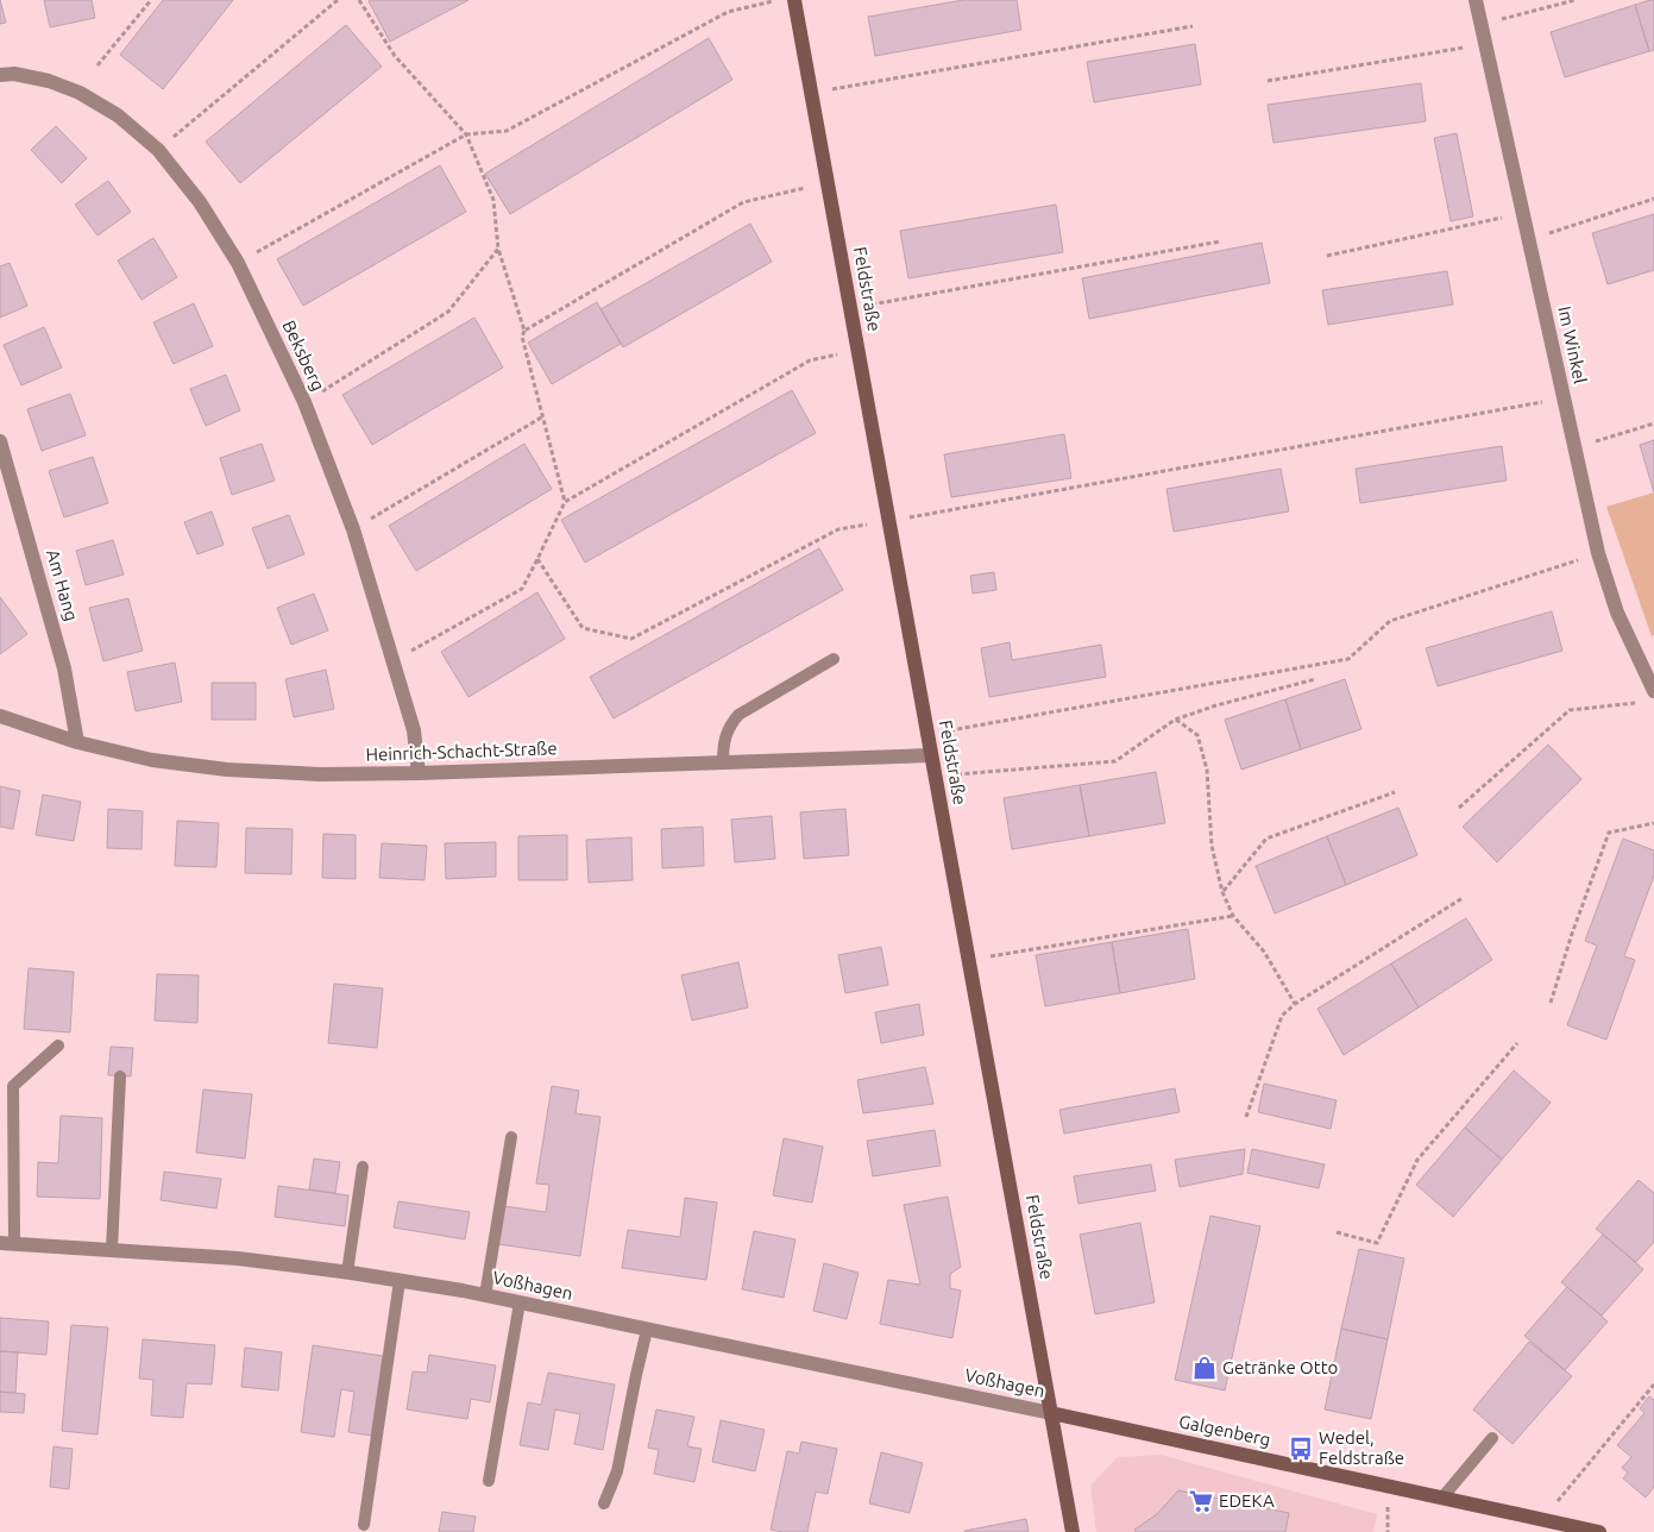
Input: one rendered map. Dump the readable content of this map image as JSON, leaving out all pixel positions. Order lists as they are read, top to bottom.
{
  "streets": {
    "street": [
      "Feldstraße",
      "Im Winkel",
      "Beksberg",
      "Am Hang",
      "Heinrich-Schacht-Straße",
      "Voßhagen",
      "Galgenberg"
    ]
  },
  "crossings": [
    ["Feldstraße", "Heinrich-Schacht-Straße"],
    ["Feldstraße", "Voßhagen"],
    ["Feldstraße", "Galgenberg"],
    ["Beksberg", "Heinrich-Schacht-Straße"],
    ["Am Hang", "Heinrich-Schacht-Straße"],
    ["Voßhagen", "Galgenberg"]
  ],
  "places": {
    "shop": ["Getränke Otto"],
    "bus stop": ["Wedel, Feldstraße"],
    "supermarket": ["EDEKA"]
  }
}
